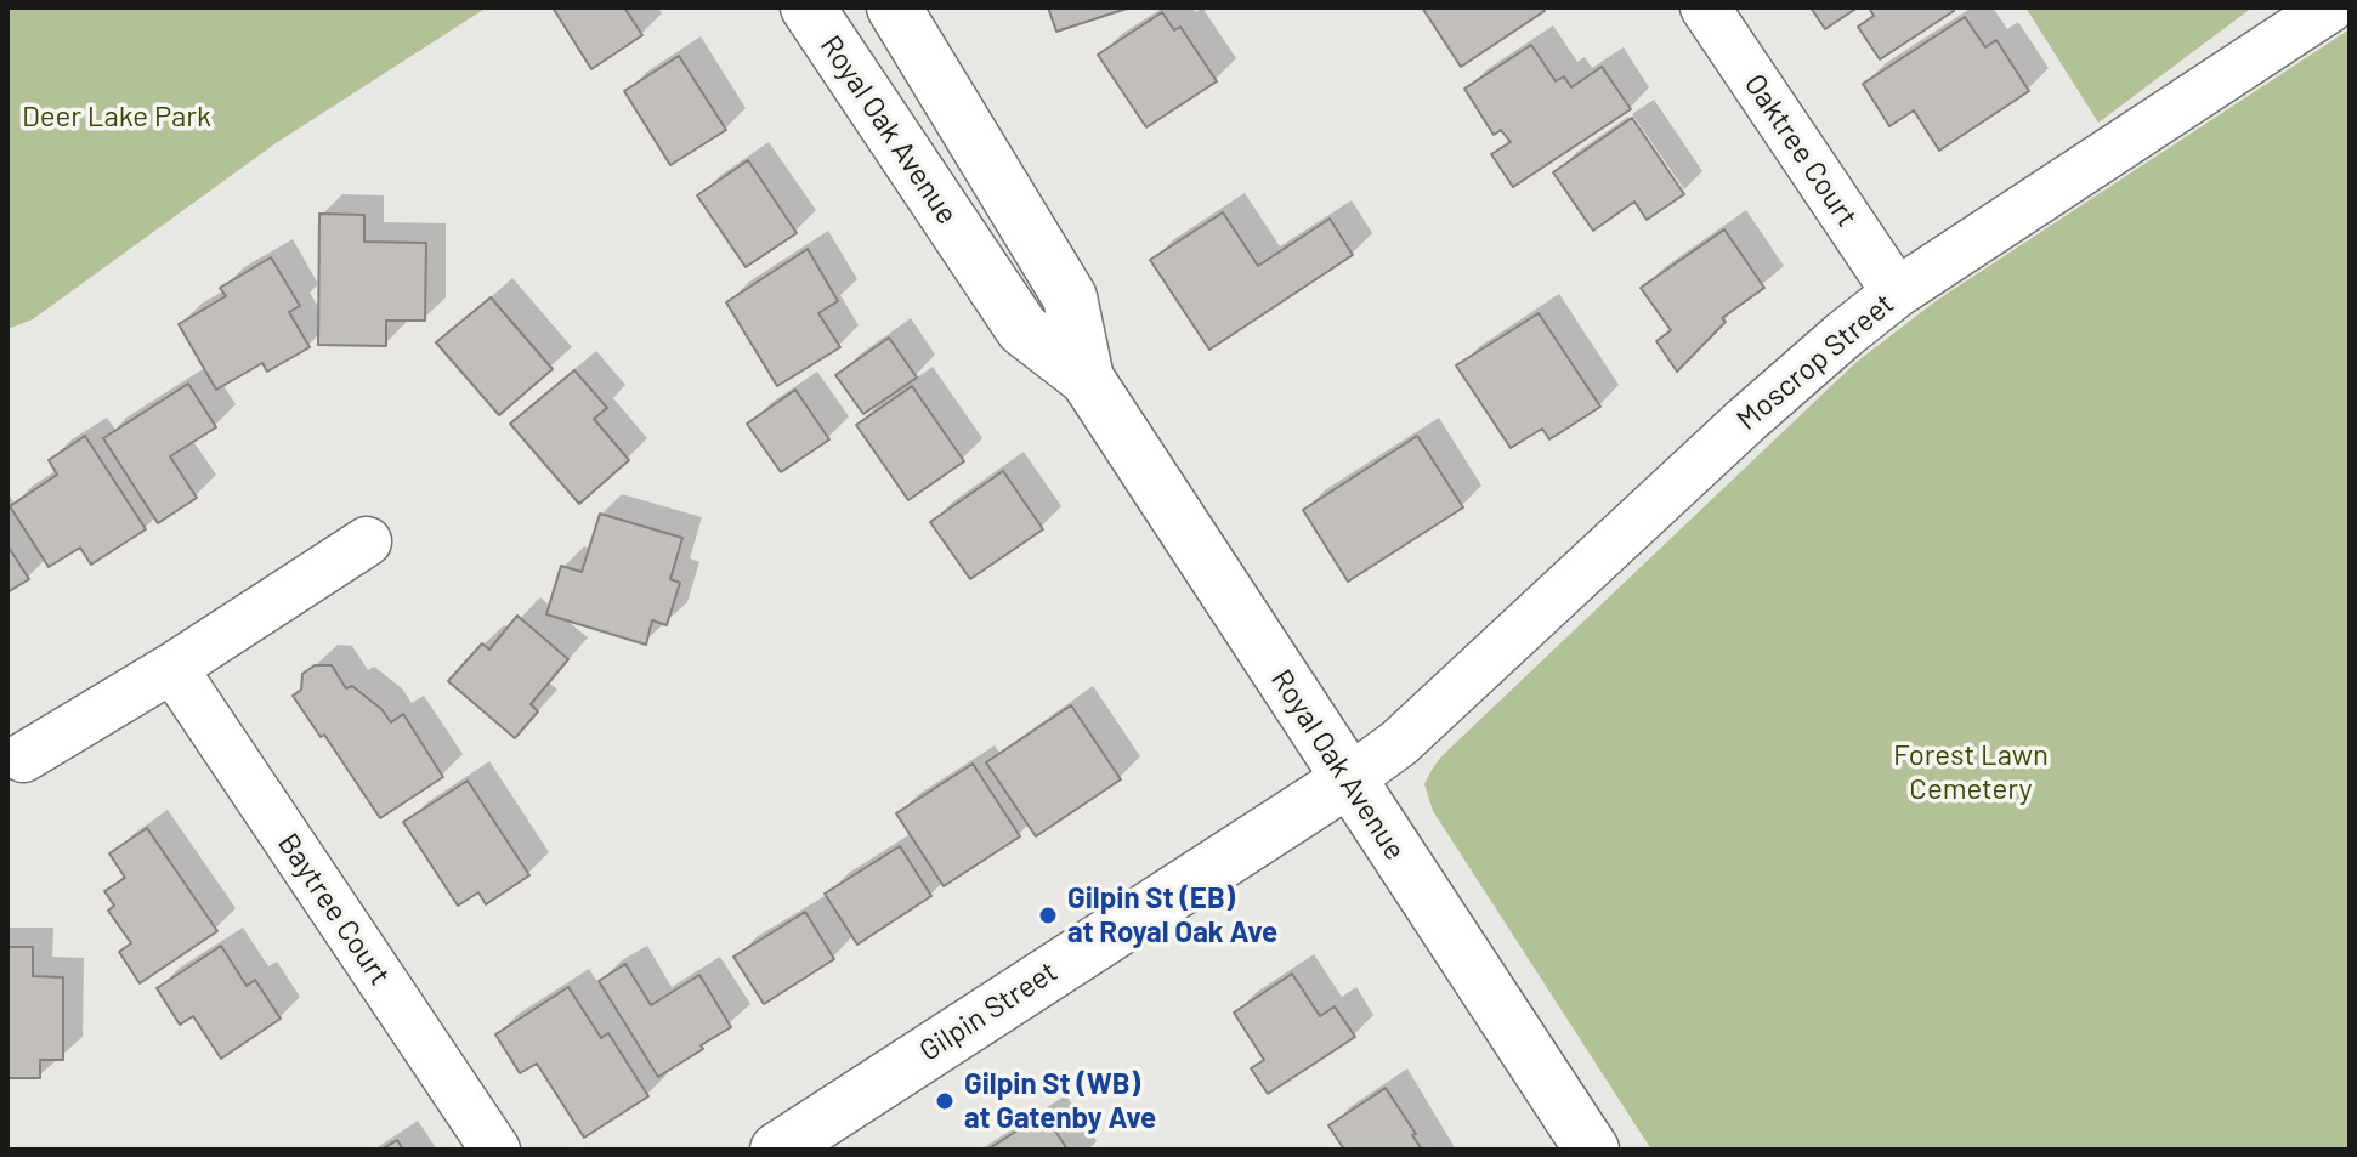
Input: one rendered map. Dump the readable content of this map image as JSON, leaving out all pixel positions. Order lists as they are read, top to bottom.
{
  "streets": {
    "street": [
      "Royal Oak Avenue",
      "Oaktree Court",
      "Moscrop Street",
      "Baytree Court",
      "Gilpin Street"
    ]
  },
  "crossings": [
    ["Royal Oak Avenue", "Moscrop Street"],
    ["Royal Oak Avenue", "Gilpin Street"],
    ["Oaktree Court", "Moscrop Street"],
    ["Moscrop Street", "Gilpin Street"]
  ],
  "parks": ["Deer Lake Park", "Forest Lawn Cemetery"],
  "places": ["Gilpin St (EB) at Royal Oak Ave", "Gilpin St (WB) at Gatenby Ave"]
}
